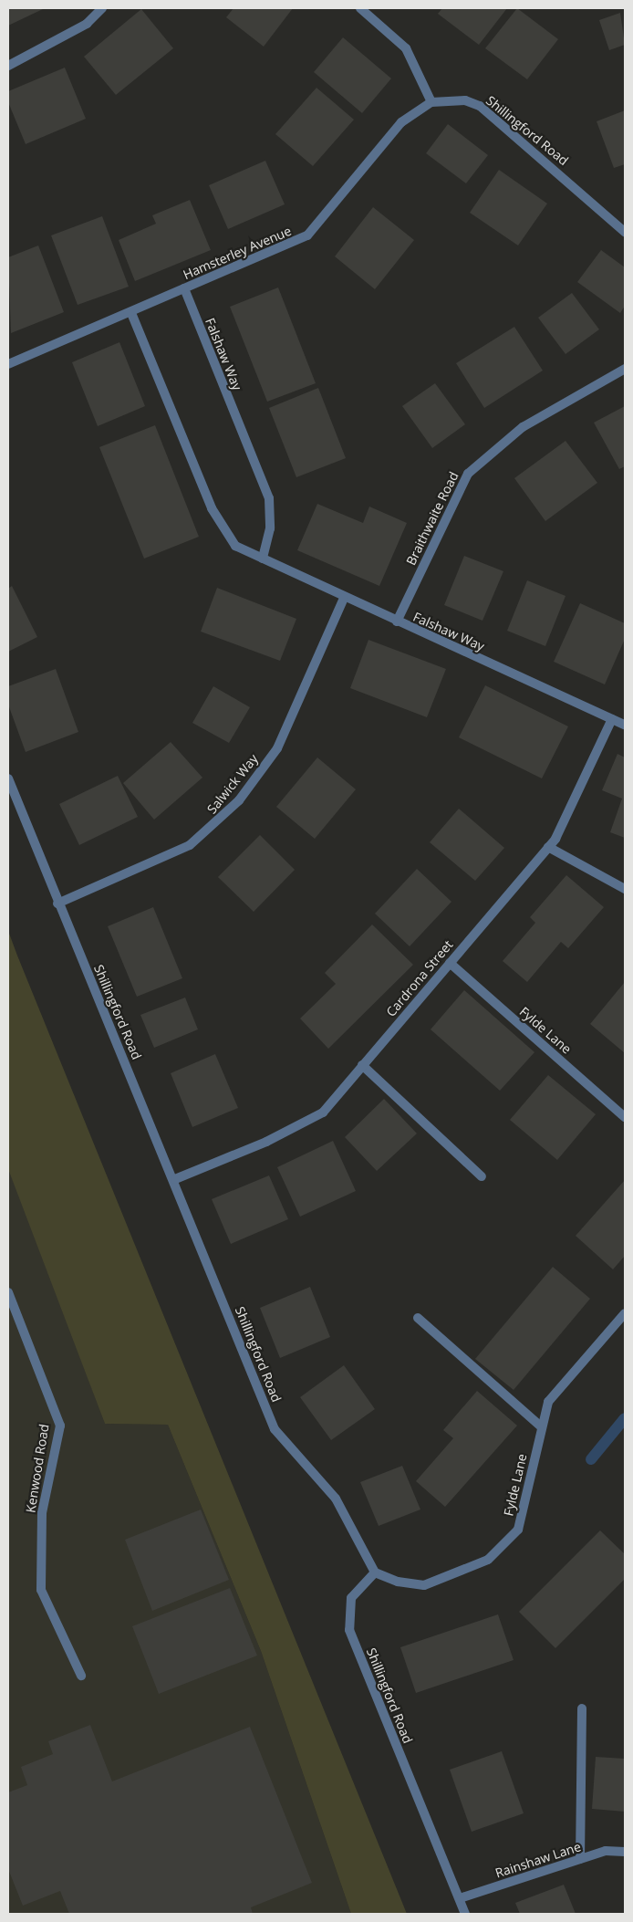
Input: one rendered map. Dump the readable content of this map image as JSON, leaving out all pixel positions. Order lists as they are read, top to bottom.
{
  "streets": {
    "street": [
      "Shillingford Road",
      "Hamsterley Avenue",
      "Falshaw Way",
      "Braithwaite Road",
      "Salwick Way",
      "Cardrona Street",
      "Fylde Lane",
      "Kenwood Road",
      "Rainshaw Lane"
    ]
  },
  "crossings": [
    ["Shillingford Road", "Hamsterley Avenue"],
    ["Shillingford Road", "Salwick Way"],
    ["Shillingford Road", "Cardrona Street"],
    ["Shillingford Road", "Fylde Lane"],
    ["Shillingford Road", "Rainshaw Lane"],
    ["Hamsterley Avenue", "Falshaw Way"],
    ["Falshaw Way", "Braithwaite Road"],
    ["Falshaw Way", "Salwick Way"],
    ["Falshaw Way", "Cardrona Street"],
    ["Cardrona Street", "Fylde Lane"]
  ]
}
